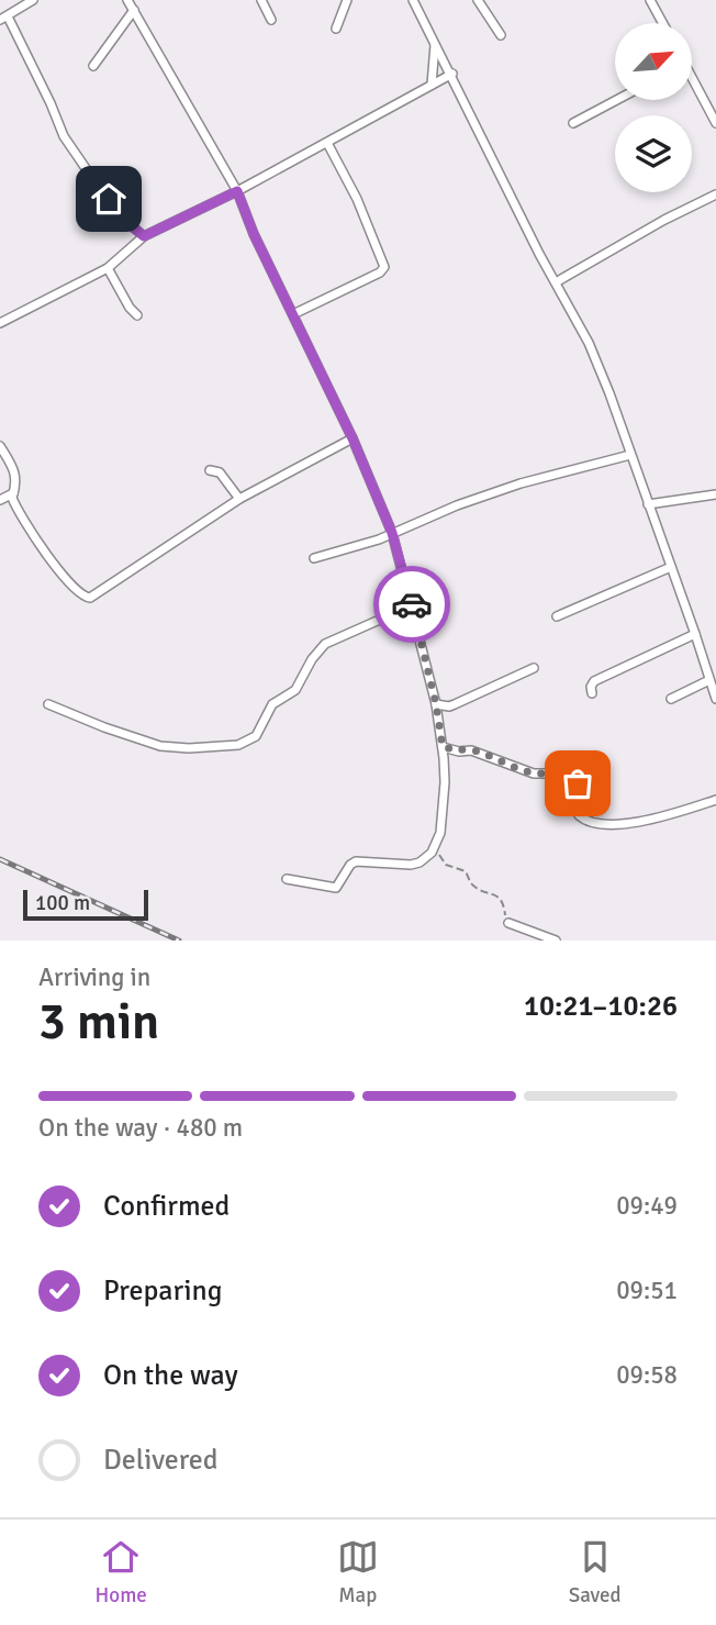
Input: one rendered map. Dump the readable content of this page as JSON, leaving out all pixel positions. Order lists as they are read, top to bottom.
{
  "scale_bar": "100 m",
  "north": "top right",
  "page": {
    "scale": "100 m",
    "heading": ["3 min", "Arriving in", "10:21–10:26"],
    "bar": "On the way · 480 m",
    "list": [
      ["Confirmed", "09:49"],
      ["Preparing", "09:51"],
      ["On the way", "09:58"],
      "Delivered"
    ],
    "tabs": ["Home", "Map", "Saved"]
  }
}
